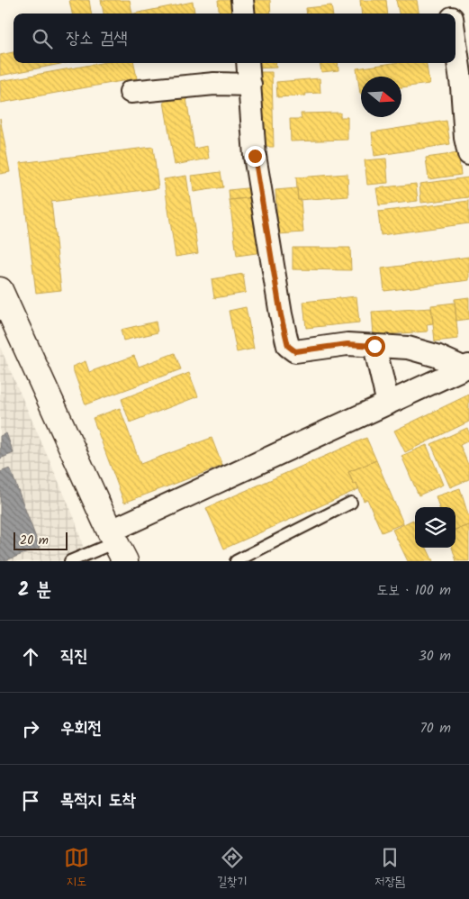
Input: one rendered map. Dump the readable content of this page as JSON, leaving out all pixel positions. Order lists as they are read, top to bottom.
{
  "scale_bar": "20 m",
  "north": "right",
  "page": {
    "search": "장소 검색",
    "scale": "20 m",
    "heading": ["2 분", "도보 · 100 m"],
    "list": [
      ["직진", "30 m"],
      ["우회전", "70 m"],
      "목적지 도착"
    ],
    "nav": ["지도", "길찾기", "저장됨"]
  }
}
